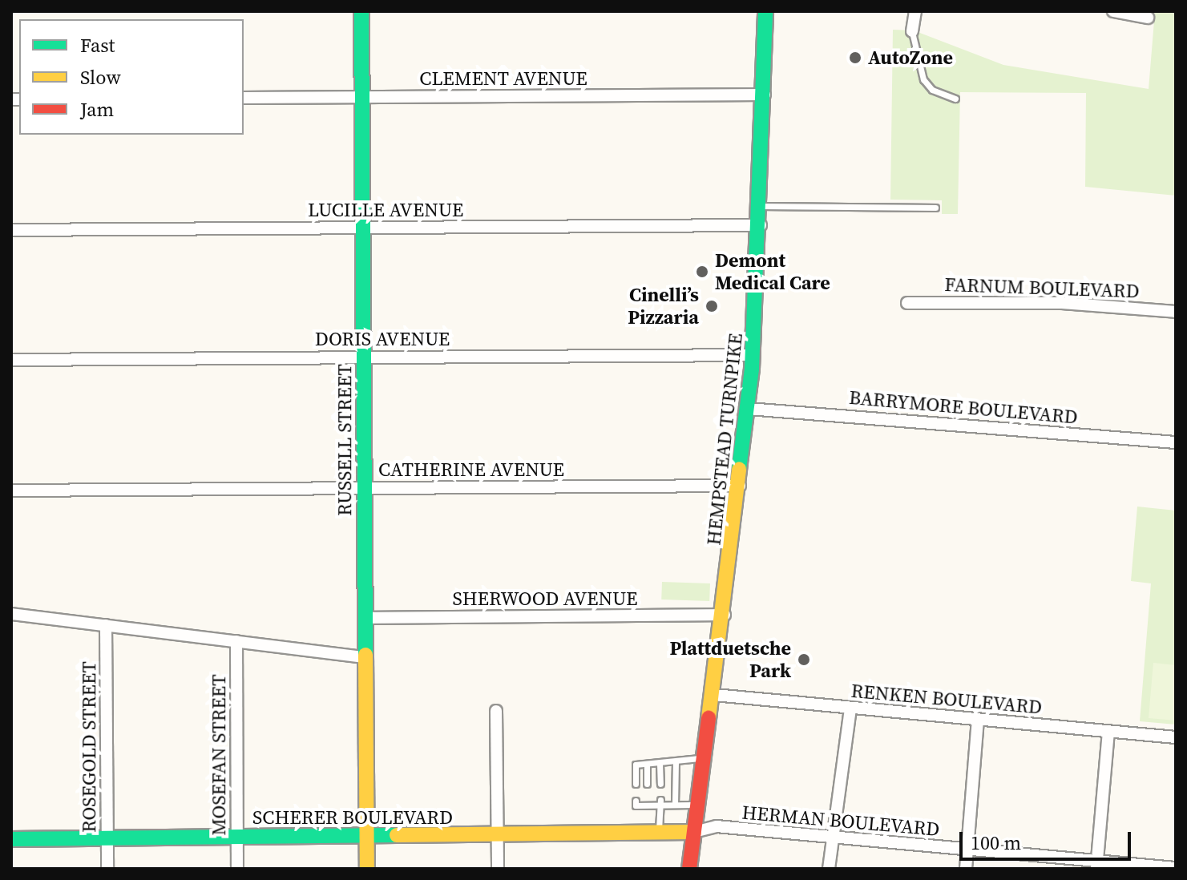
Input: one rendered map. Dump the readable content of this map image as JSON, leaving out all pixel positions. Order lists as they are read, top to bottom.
{
  "streets": {
    "street": [
      "CLEMENT AVENUE",
      "LUCILLE AVENUE",
      "FARNUM BOULEVARD",
      "DORIS AVENUE",
      "BARRYMORE BOULEVARD",
      "HEMPSTEAD TURNPIKE",
      "RUSSELL STREET",
      "CATHERINE AVENUE",
      "SHERWOOD AVENUE",
      "RENKEN BOULEVARD",
      "ROSEGOLD STREET",
      "MOSEFAN STREET",
      "SCHERER BOULEVARD",
      "HERMAN BOULEVARD"
    ]
  },
  "crossings": [
    ["CLEMENT AVENUE", "HEMPSTEAD TURNPIKE"],
    ["CLEMENT AVENUE", "RUSSELL STREET"],
    ["LUCILLE AVENUE", "HEMPSTEAD TURNPIKE"],
    ["LUCILLE AVENUE", "RUSSELL STREET"],
    ["DORIS AVENUE", "HEMPSTEAD TURNPIKE"],
    ["DORIS AVENUE", "RUSSELL STREET"],
    ["BARRYMORE BOULEVARD", "HEMPSTEAD TURNPIKE"],
    ["HEMPSTEAD TURNPIKE", "CATHERINE AVENUE"],
    ["HEMPSTEAD TURNPIKE", "SHERWOOD AVENUE"],
    ["HEMPSTEAD TURNPIKE", "RENKEN BOULEVARD"],
    ["HEMPSTEAD TURNPIKE", "SCHERER BOULEVARD"],
    ["HEMPSTEAD TURNPIKE", "HERMAN BOULEVARD"],
    ["RUSSELL STREET", "CATHERINE AVENUE"],
    ["RUSSELL STREET", "SHERWOOD AVENUE"],
    ["RUSSELL STREET", "SCHERER BOULEVARD"],
    ["ROSEGOLD STREET", "SCHERER BOULEVARD"],
    ["MOSEFAN STREET", "SCHERER BOULEVARD"],
    ["SCHERER BOULEVARD", "HERMAN BOULEVARD"]
  ],
  "places": [
    "AutoZone",
    "Demont Medical Care",
    "Cinelli’s Pizzaria",
    "Plattduetsche Park"
  ],
  "legend": ["Fast", "Slow", "Jam"],
  "scale_bar": "100 m"
}
